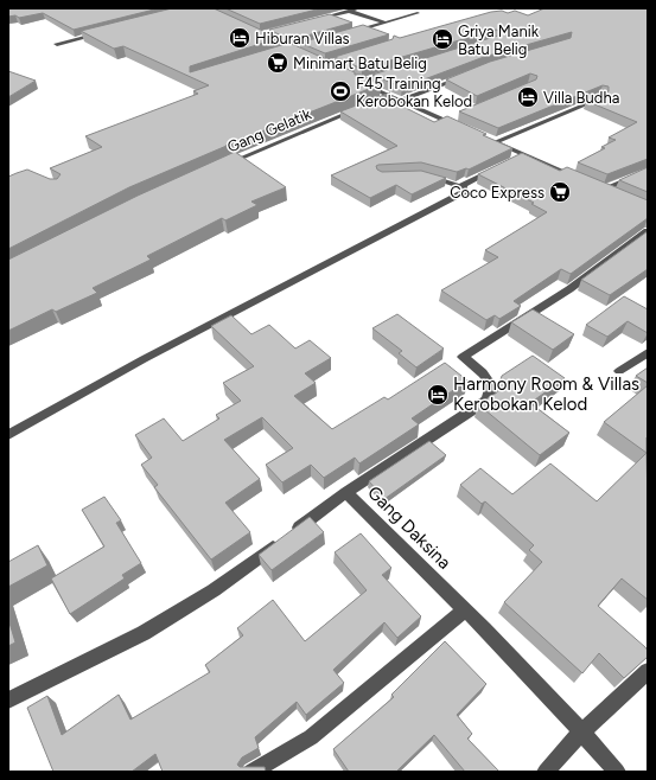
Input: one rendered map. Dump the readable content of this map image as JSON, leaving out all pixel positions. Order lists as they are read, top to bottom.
{
  "streets": {
    "street": ["Gang Gelatik", "Gang Daksina"]
  },
  "places": {
    "hotel": [
      "Hiburan Villas",
      "Griya Manik Batu Belig",
      "Villa Budha",
      "Harmony Room & Villas Kerobokan Kelod"
    ],
    "supermarket": ["Minimart Batu Belig", "Coco Express"],
    "sports": ["F45 Training Kerobokan Kelod"]
  }
}
